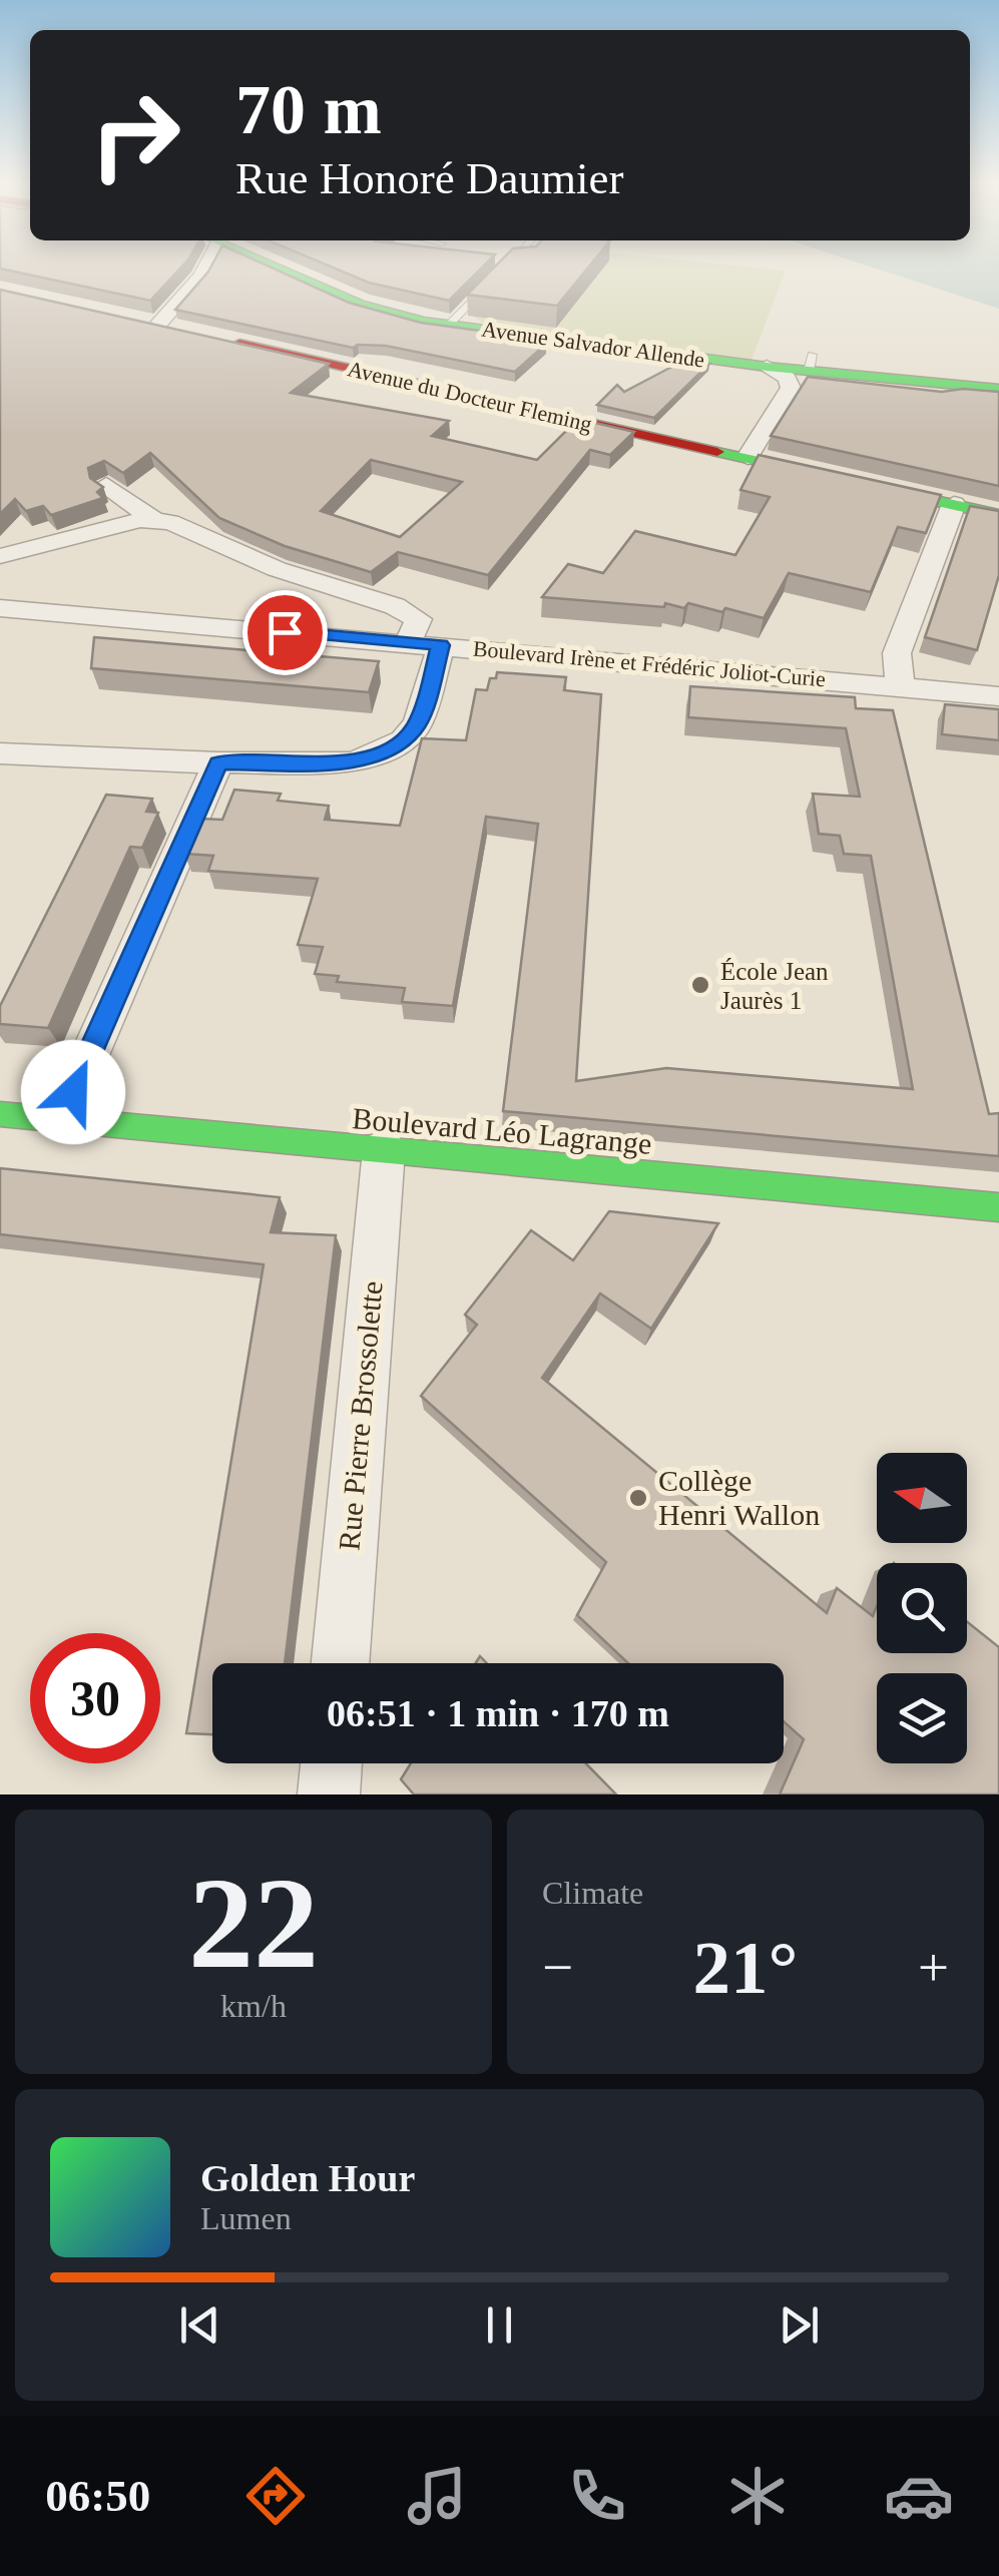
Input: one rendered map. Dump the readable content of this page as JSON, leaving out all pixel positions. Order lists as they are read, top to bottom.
{
  "streets": {
    "main road": ["Avenue Salvador Allende", "Avenue du Docteur Fleming", "Boulevard Léo Lagrange"],
    "street": ["Boulevard Irène et Frédéric Joliot-Curie", "Rue Pierre Brossolette"]
  },
  "crossings": [
    ["Boulevard Léo Lagrange", "Rue Pierre Brossolette"]
  ],
  "places": ["École Jean Jaurès 1", "Collège Henri Wallon"],
  "north": "left",
  "page": {
    "turn": ["70 m", "Rue Honoré Daumier"],
    "limit": "30",
    "trip": "06:51 · 1 min · 170 m",
    "tile": [
      ["22", "km/h"],
      "Climate"
    ],
    "heat": ["−", "21°", "+"],
    "song": ["Golden Hour", "Lumen"],
    "tabs": "06:50"
  }
}
